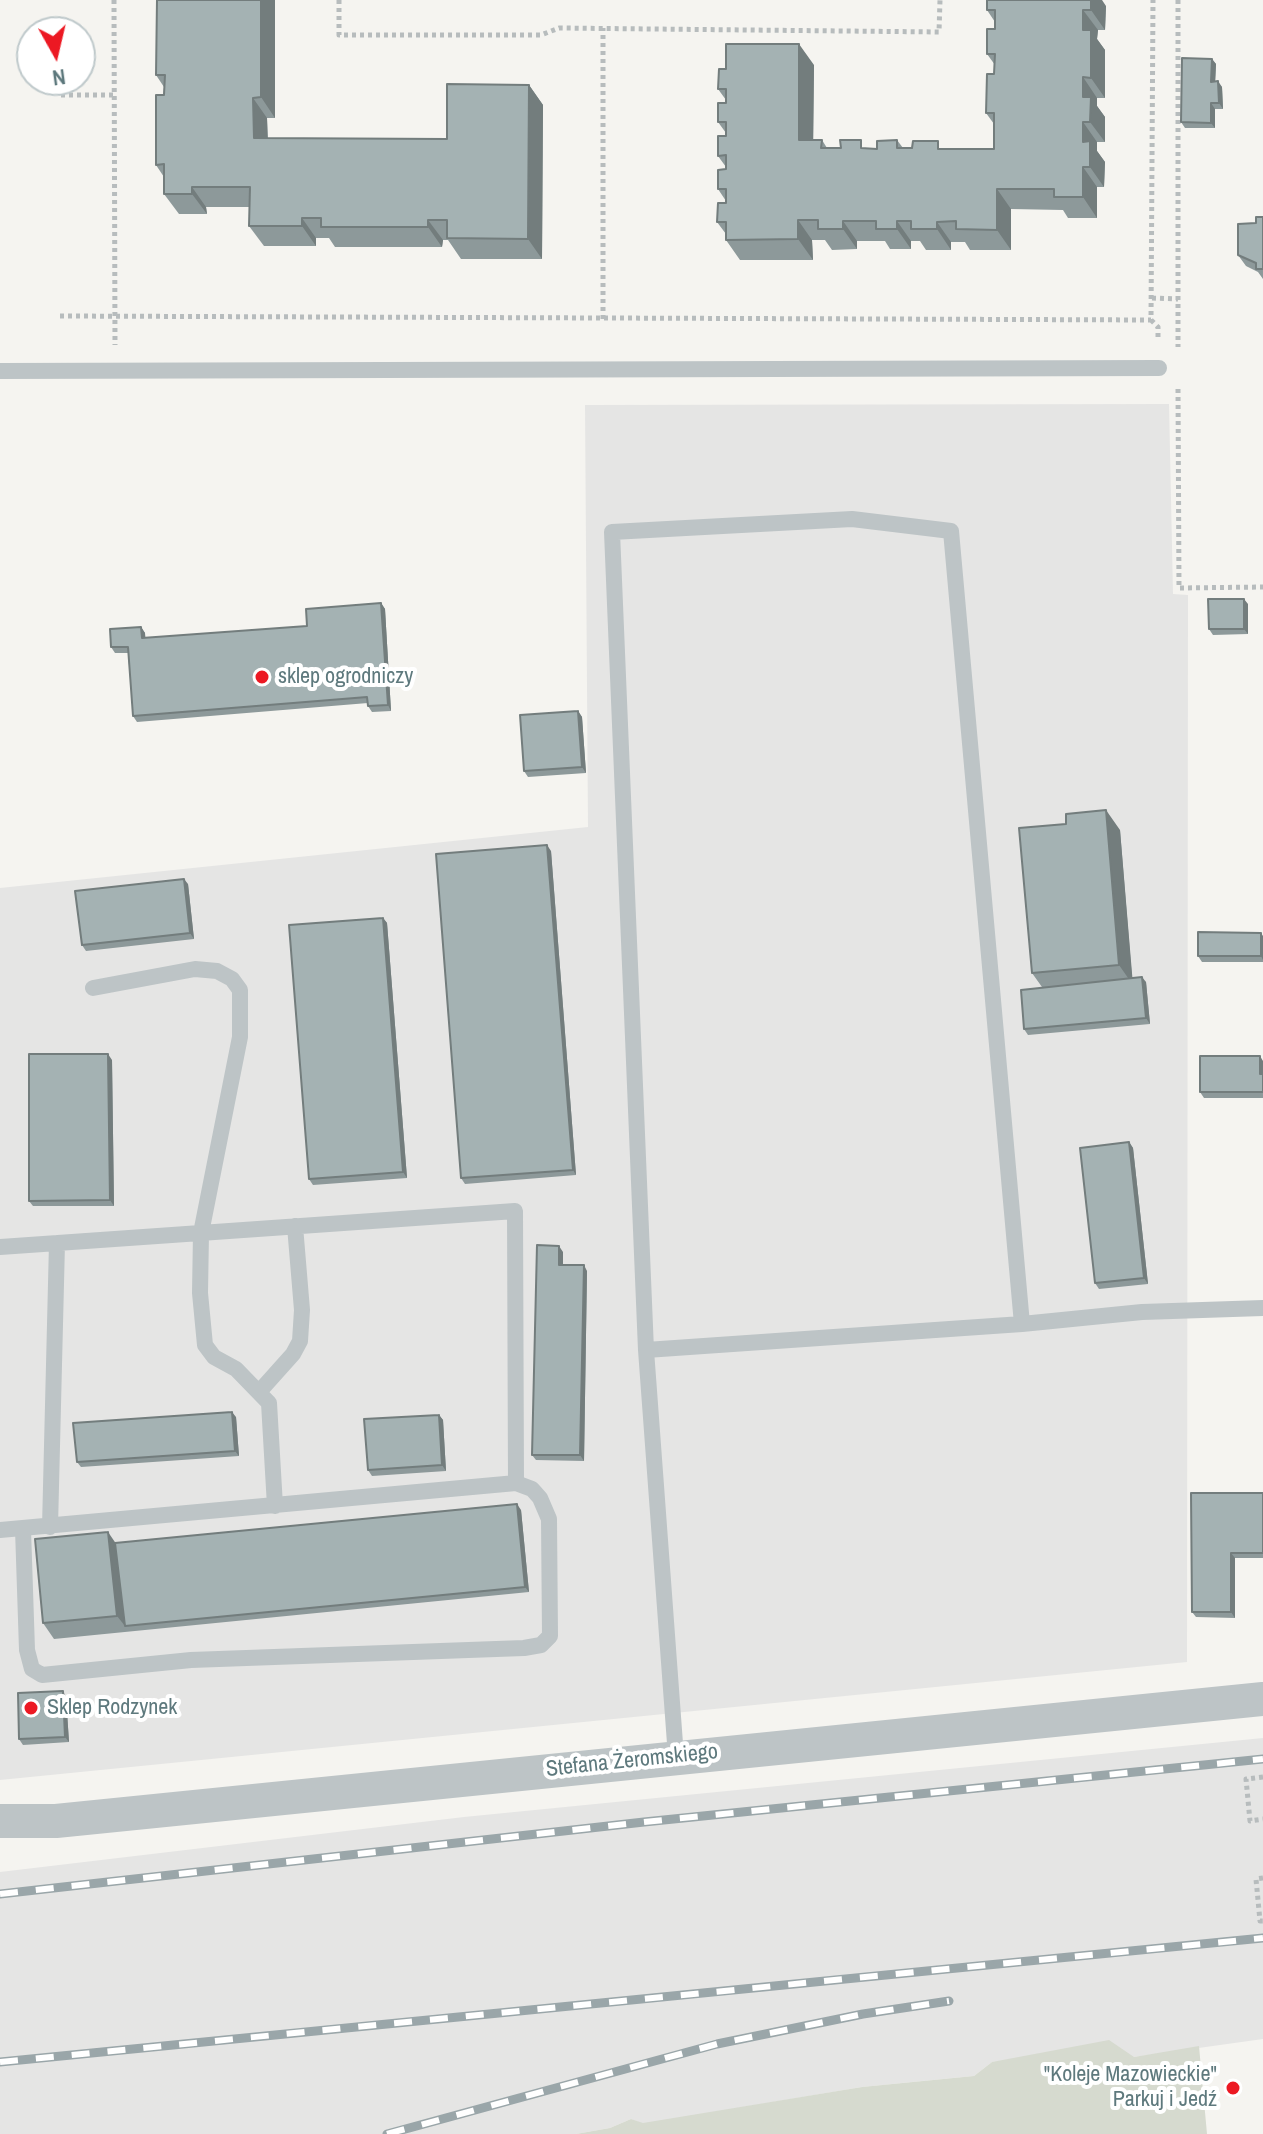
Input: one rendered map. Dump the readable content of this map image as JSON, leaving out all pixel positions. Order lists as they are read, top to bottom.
{
  "streets": {
    "street": ["Stefana Żeromskiego"]
  },
  "places": ["sklep ogrodniczy", "Sklep Rodzynek", "\"Koleje Mazowieckie\" Parkuj i Jedź"],
  "north": "bottom"
}
